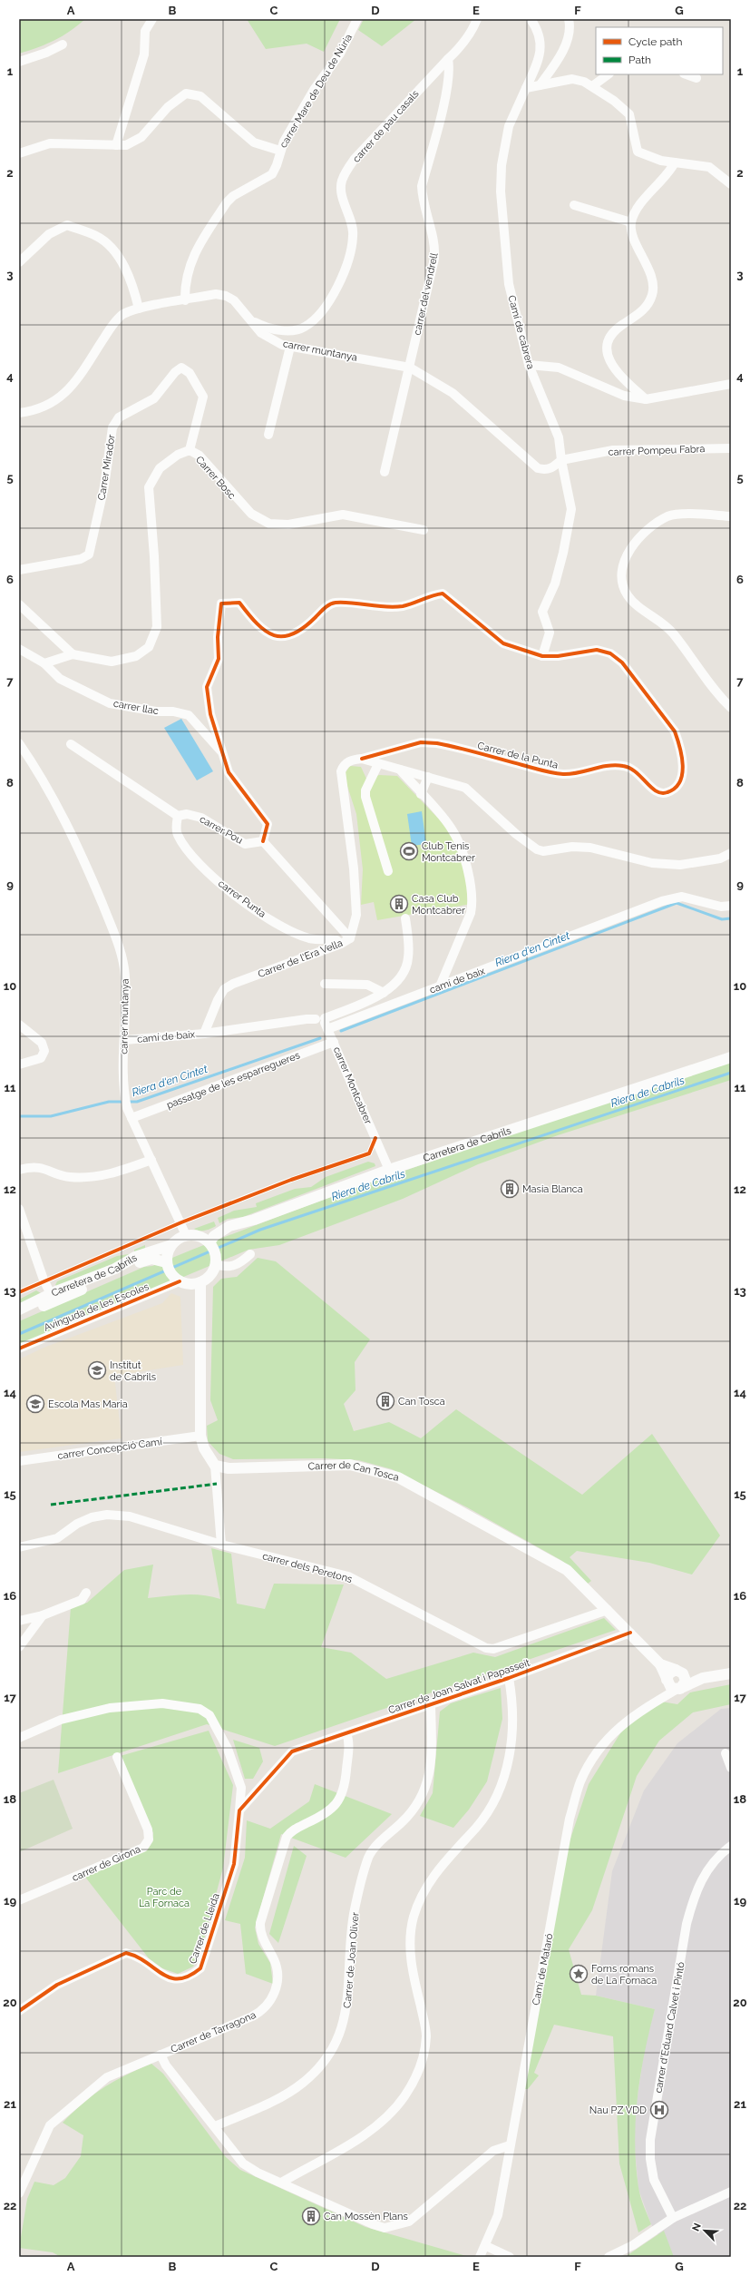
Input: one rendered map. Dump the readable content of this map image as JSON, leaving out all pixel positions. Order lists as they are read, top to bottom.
{
  "streets": {
    "street": [
      "carrer Mare de Deu de Núria",
      "carrer de pau casals",
      "carrer del vendrell",
      "Camí de cabrera",
      "carrer muntanya",
      "carrer Pompeu Fabra",
      "Carrer Mirador",
      "Carrer Bosc",
      "carrer llac",
      "Carrer de la Punta",
      "carrer Pou",
      "carrer Punta",
      "Carrer de l'Era Vella",
      "camí de baix",
      "passatge de les esparregueres",
      "carrer Montcabrer",
      "Carretera de Cabrils",
      "Avinguda de les Escoles",
      "carrer Concepció Camí",
      "Carrer de Can Tosca",
      "carrer dels Peretons",
      "Carrer de Joan Salvat i Papasseit",
      "carrer de Girona",
      "Carrer de Lleida",
      "Carrer de Joan Oliver",
      "Camí de Mataró",
      "carrer d'Eduard Calvet i Pintó",
      "Carrer de Tarragona"
    ]
  },
  "crossings": [
    ["carrer Mare de Deu de Núria", "carrer muntanya"],
    ["carrer de pau casals", "carrer del vendrell"],
    ["carrer de pau casals", "carrer muntanya"],
    ["carrer del vendrell", "carrer muntanya"],
    ["Camí de cabrera", "carrer muntanya"],
    ["Camí de cabrera", "carrer Pompeu Fabra"],
    ["Camí de cabrera", "Carrer de la Punta"],
    ["carrer muntanya", "carrer Pompeu Fabra"],
    ["carrer muntanya", "camí de baix"],
    ["carrer muntanya", "passatge de les esparregueres"],
    ["carrer muntanya", "Carretera de Cabrils"],
    ["carrer muntanya", "Avinguda de les Escoles"],
    ["Carrer Mirador", "Carrer Bosc"],
    ["carrer llac", "Carrer de la Punta"],
    ["Carrer de la Punta", "carrer Pou"],
    ["Carrer de la Punta", "Carrer de l'Era Vella"],
    ["carrer Pou", "carrer Punta"],
    ["carrer Punta", "Carrer de l'Era Vella"],
    ["Carrer de l'Era Vella", "camí de baix"],
    ["camí de baix", "carrer Montcabrer"],
    ["passatge de les esparregueres", "carrer Montcabrer"],
    ["carrer Montcabrer", "Carretera de Cabrils"],
    ["Carretera de Cabrils", "Avinguda de les Escoles"],
    ["Carrer de Can Tosca", "carrer dels Peretons"],
    ["Carrer de Can Tosca", "Carrer de Joan Salvat i Papasseit"],
    ["Carrer de Joan Salvat i Papasseit", "Carrer de Lleida"],
    ["Carrer de Joan Salvat i Papasseit", "Carrer de Joan Oliver"],
    ["Carrer de Joan Salvat i Papasseit", "Carrer de Tarragona"]
  ],
  "water": ["Riera d'en Cintet", "Riera de Cabrils"],
  "parks": ["Parc de La Fornaca"],
  "places": {
    "sports": ["Club Tenis Montcabrer"],
    "building": [
      "Casa Club Montcabrer",
      "Masia Blanca",
      "Can Tosca",
      "Can Mossèn Plans"
    ],
    "school or university": ["Institut de Cabrils", "Escola Mas Maria"],
    "place": ["Forns romans de La Fornaca"],
    "hospital": ["Nau PZ VDD"]
  },
  "legend": ["Cycle path", "Path"],
  "north": "top left",
  "grid": {
    "columns": [
      "A",
      "B",
      "C",
      "D",
      "E",
      "F",
      "G"
    ],
    "rows": [
      "1",
      "2",
      "3",
      "4",
      "5",
      "6",
      "7",
      "8",
      "9",
      "10",
      "11",
      "12",
      "13",
      "14",
      "15",
      "16",
      "17",
      "18",
      "19",
      "20",
      "21",
      "22"
    ]
  }
}
